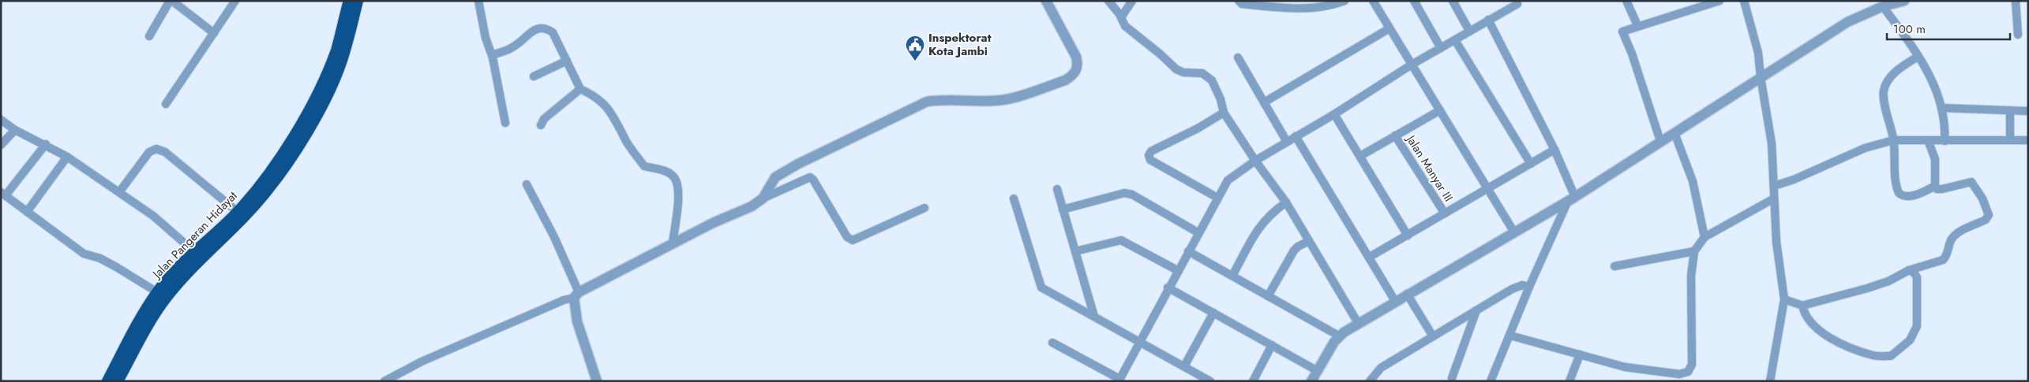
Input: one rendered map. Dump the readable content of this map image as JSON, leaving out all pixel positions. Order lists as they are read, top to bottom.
{
  "streets": {
    "highway": ["Jalan Pangeran Hidayat"],
    "street": ["Jalan Manyar III"]
  },
  "places": {
    "public building": ["Inspektorat Kota Jambi"]
  },
  "scale_bar": "100 m"
}
